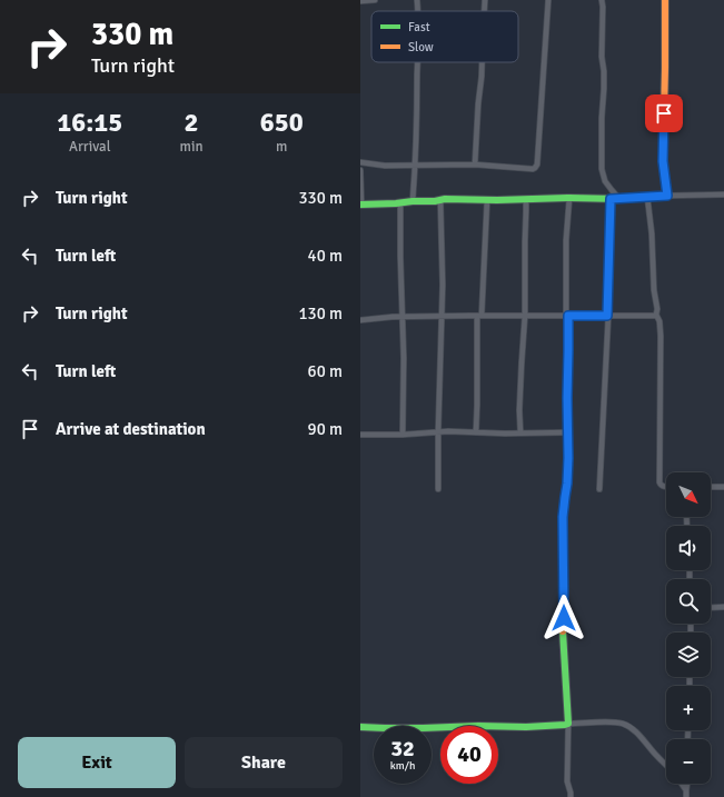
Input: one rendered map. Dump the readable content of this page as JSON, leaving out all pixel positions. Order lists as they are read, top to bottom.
{
  "legend": ["Fast", "Slow"],
  "north": "bottom right",
  "page": {
    "turn": ["330 m", "Turn right"],
    "eta": [
      "16:15",
      "Arrival",
      "2",
      "min",
      "650",
      "m"
    ],
    "list": [
      {
        "name": "Turn right",
        "value": "330 m"
      },
      {
        "name": "Turn left",
        "value": "40 m"
      },
      {
        "name": "Turn right",
        "value": "130 m"
      },
      {
        "name": "Turn left",
        "value": "60 m"
      },
      {
        "name": "Arrive at destination",
        "value": "90 m"
      }
    ],
    "map_buttons": ["+", "−"],
    "speed": "32 km/h",
    "limit": "40",
    "buttons": ["Exit", "Share"]
  }
}
